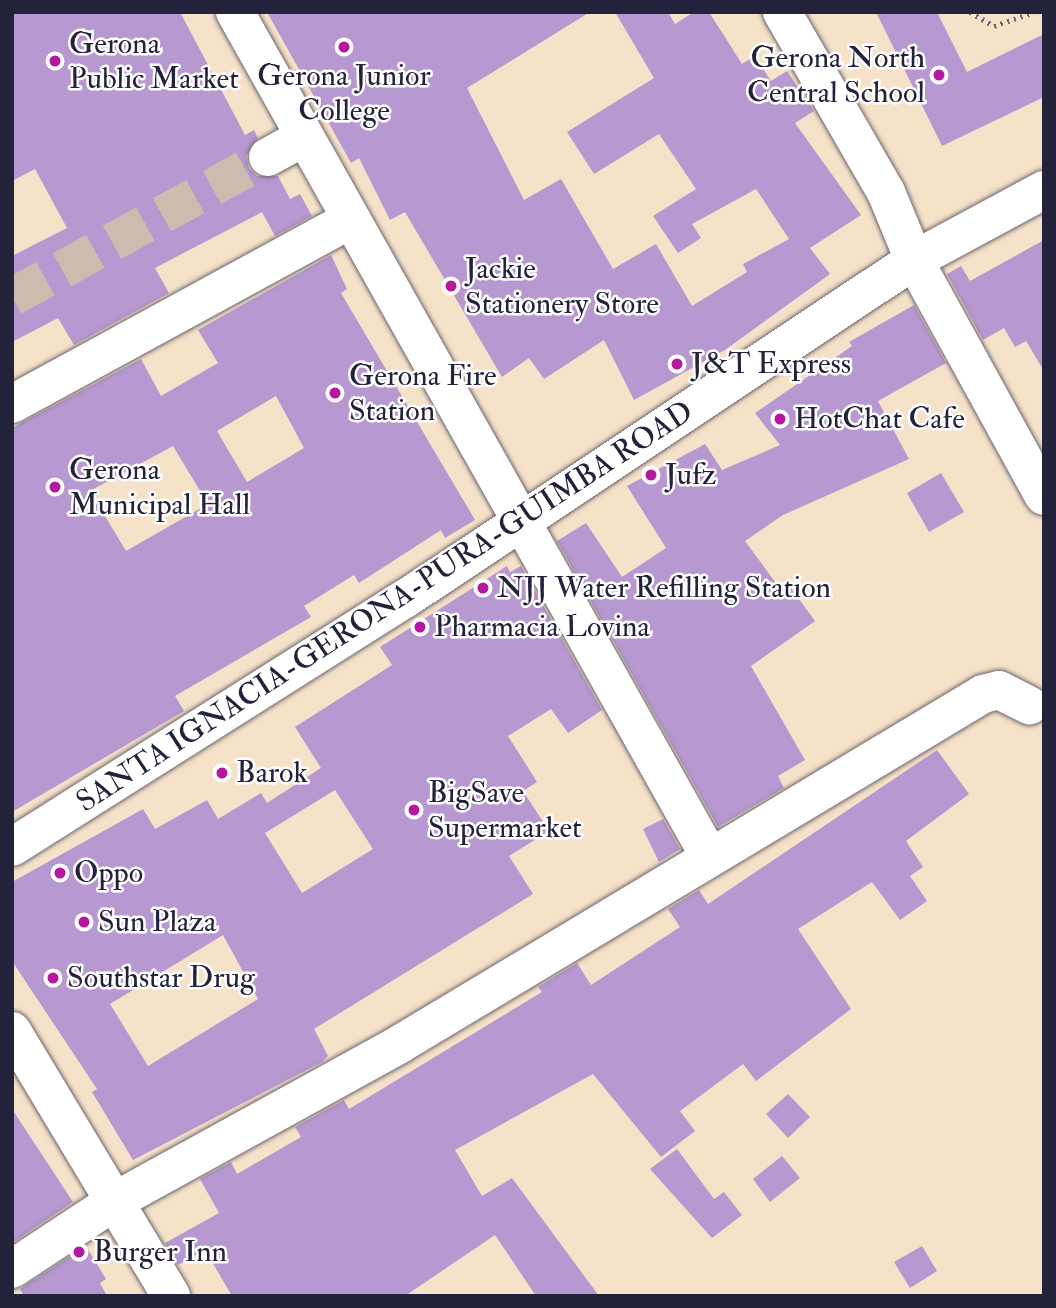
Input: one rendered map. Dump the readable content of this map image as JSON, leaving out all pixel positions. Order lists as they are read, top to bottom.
{
  "streets": {
    "street": ["SANTA IGNACIA-GERONA-PURA-GUIMBA ROAD"]
  },
  "places": [
    "Gerona Junior College",
    "Gerona Public Market",
    "Gerona North Central School",
    "Jackie Stationery Store",
    "J&T Express",
    "Gerona Fire Station",
    "HotChat Cafe",
    "Jufz",
    "Gerona Municipal Hall",
    "NJJ Water Refilling Station",
    "Pharmacia Lovina",
    "Barok",
    "BigSave Supermarket",
    "Oppo",
    "Sun Plaza",
    "Southstar Drug",
    "Burger Inn"
  ]
}
